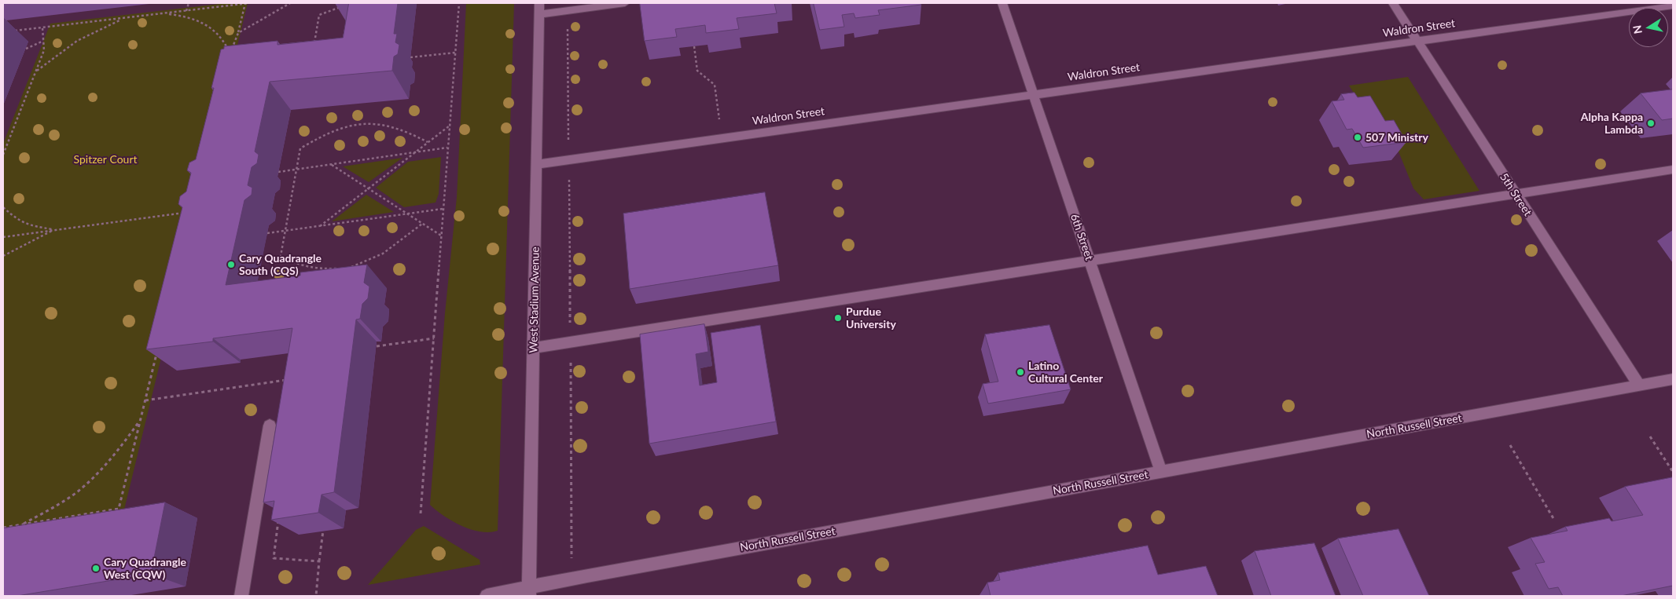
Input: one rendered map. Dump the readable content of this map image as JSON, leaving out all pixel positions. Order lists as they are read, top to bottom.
{
  "streets": {
    "street": [
      "Waldron Street",
      "5th Street",
      "6th Street",
      "West Stadium Avenue",
      "North Russell Street"
    ]
  },
  "crossings": [
    ["Waldron Street", "5th Street"],
    ["Waldron Street", "6th Street"],
    ["Waldron Street", "West Stadium Avenue"],
    ["5th Street", "North Russell Street"],
    ["6th Street", "North Russell Street"],
    ["West Stadium Avenue", "North Russell Street"]
  ],
  "parks": ["Spitzer Court"],
  "places": [
    "Alpha Kappa Lambda",
    "507 Ministry",
    "Cary Quadrangle South (CQS)",
    "Purdue University",
    "Latino Cultural Center",
    "Cary Quadrangle West (CQW)"
  ],
  "north": "left"
}
